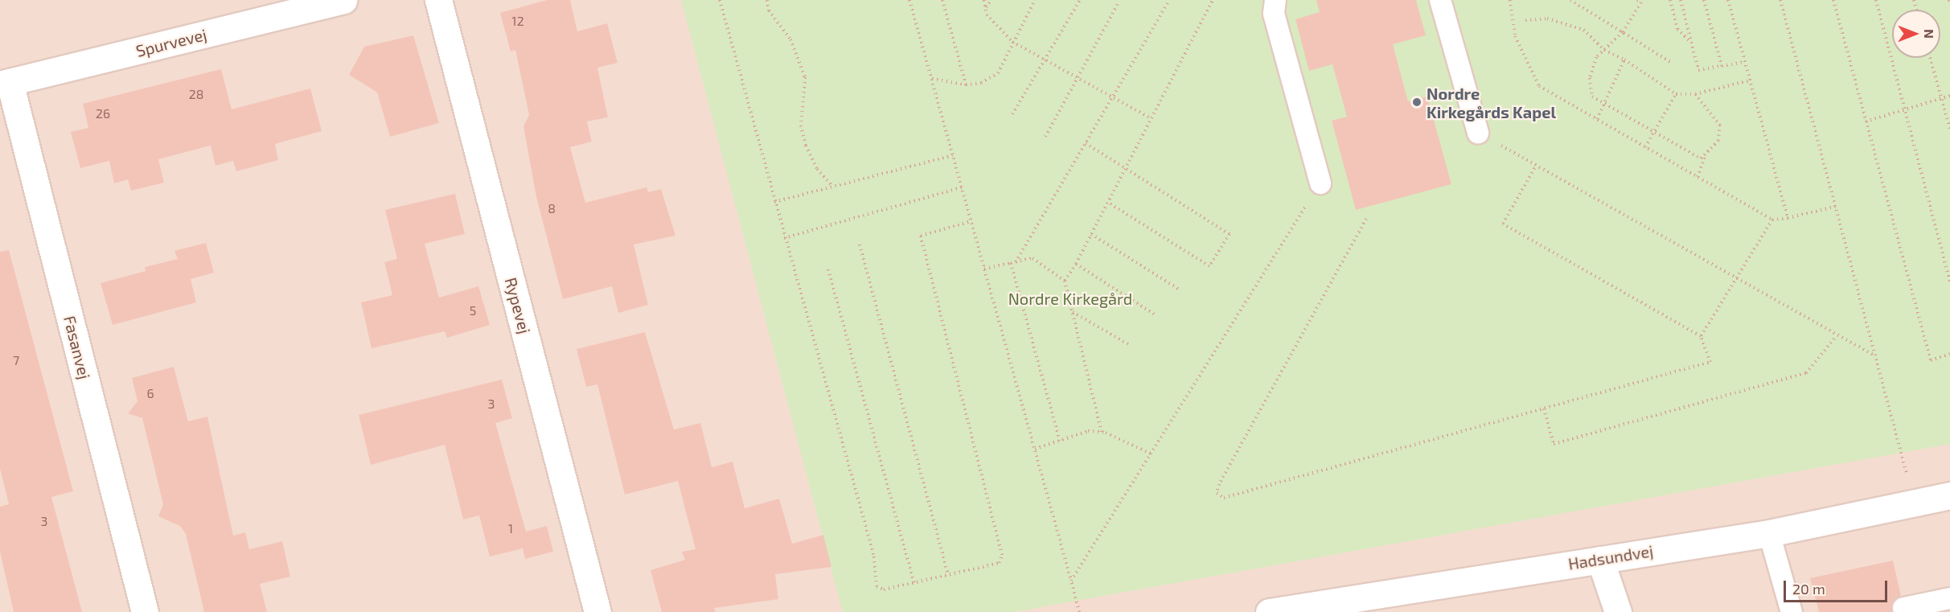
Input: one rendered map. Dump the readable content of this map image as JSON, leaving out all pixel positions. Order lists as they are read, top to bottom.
{
  "streets": {
    "street": [
      "Spurvevej",
      "Rypevej",
      "Fasanvej",
      "Hadsundvej"
    ]
  },
  "crossings": [
    ["Spurvevej", "Fasanvej"]
  ],
  "parks": ["Nordre Kirkegård"],
  "places": ["Nordre Kirkegårds Kapel"],
  "house_numbers": [
    "12",
    "28",
    "26",
    "8",
    "5",
    "7",
    "6",
    "3",
    "3",
    "1"
  ],
  "scale_bar": "20 m",
  "north": "right"
}
